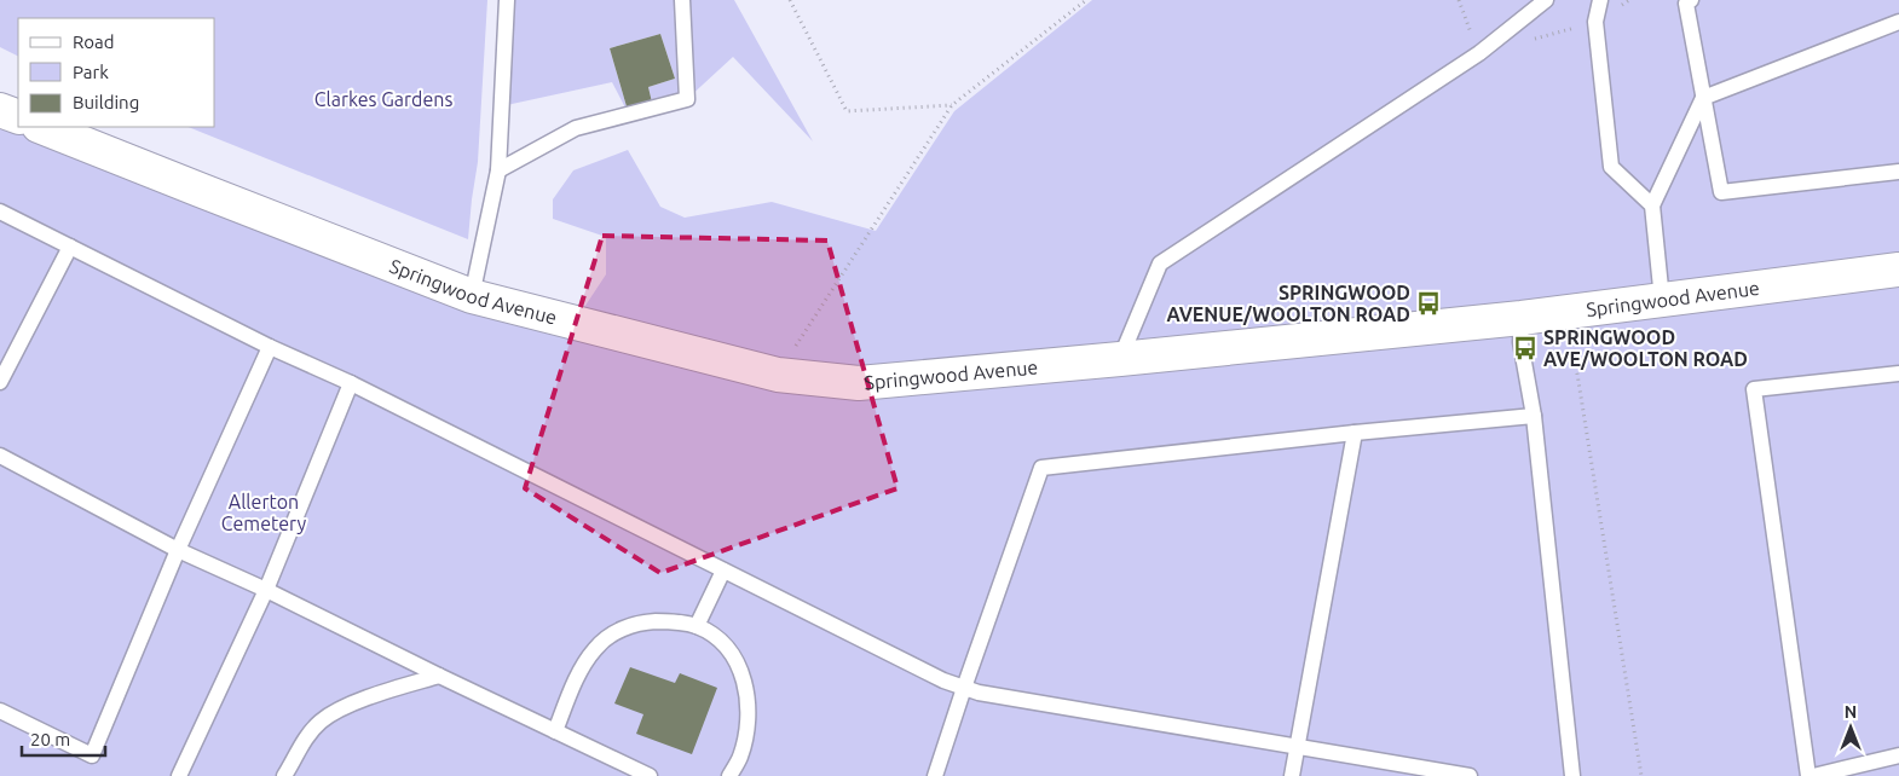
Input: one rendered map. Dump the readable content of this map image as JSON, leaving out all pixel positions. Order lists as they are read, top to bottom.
{
  "streets": {
    "street": ["Springwood Avenue"]
  },
  "parks": ["Clarkes Gardens", "Allerton Cemetery"],
  "places": {
    "bus stop": ["SPRINGWOOD AVENUE/WOOLTON ROAD", "SPRINGWOOD AVE/WOOLTON ROAD"]
  },
  "legend": ["Road", "Park", "Building"],
  "scale_bar": "20 m",
  "north": "top"
}
